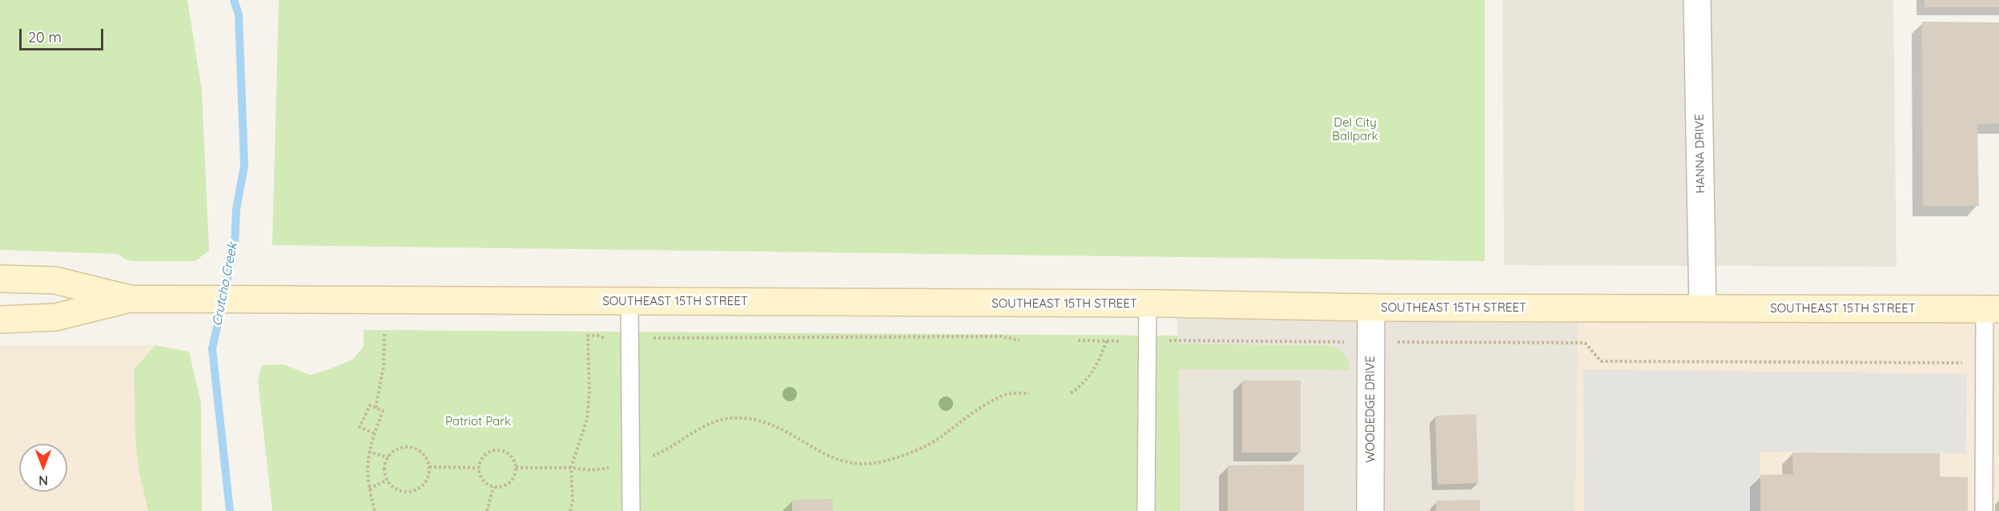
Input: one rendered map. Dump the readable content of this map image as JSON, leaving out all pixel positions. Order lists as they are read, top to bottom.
{
  "streets": {
    "main road": ["SOUTHEAST 15TH STREET"],
    "street": ["HANNA DRIVE", "WOODEDGE DRIVE"]
  },
  "crossings": [
    ["HANNA DRIVE", "SOUTHEAST 15TH STREET"],
    ["SOUTHEAST 15TH STREET", "WOODEDGE DRIVE"]
  ],
  "water": ["Crutcho Creek"],
  "parks": ["Del City Ballpark", "Patriot Park"],
  "scale_bar": "20 m",
  "north": "bottom"
}
